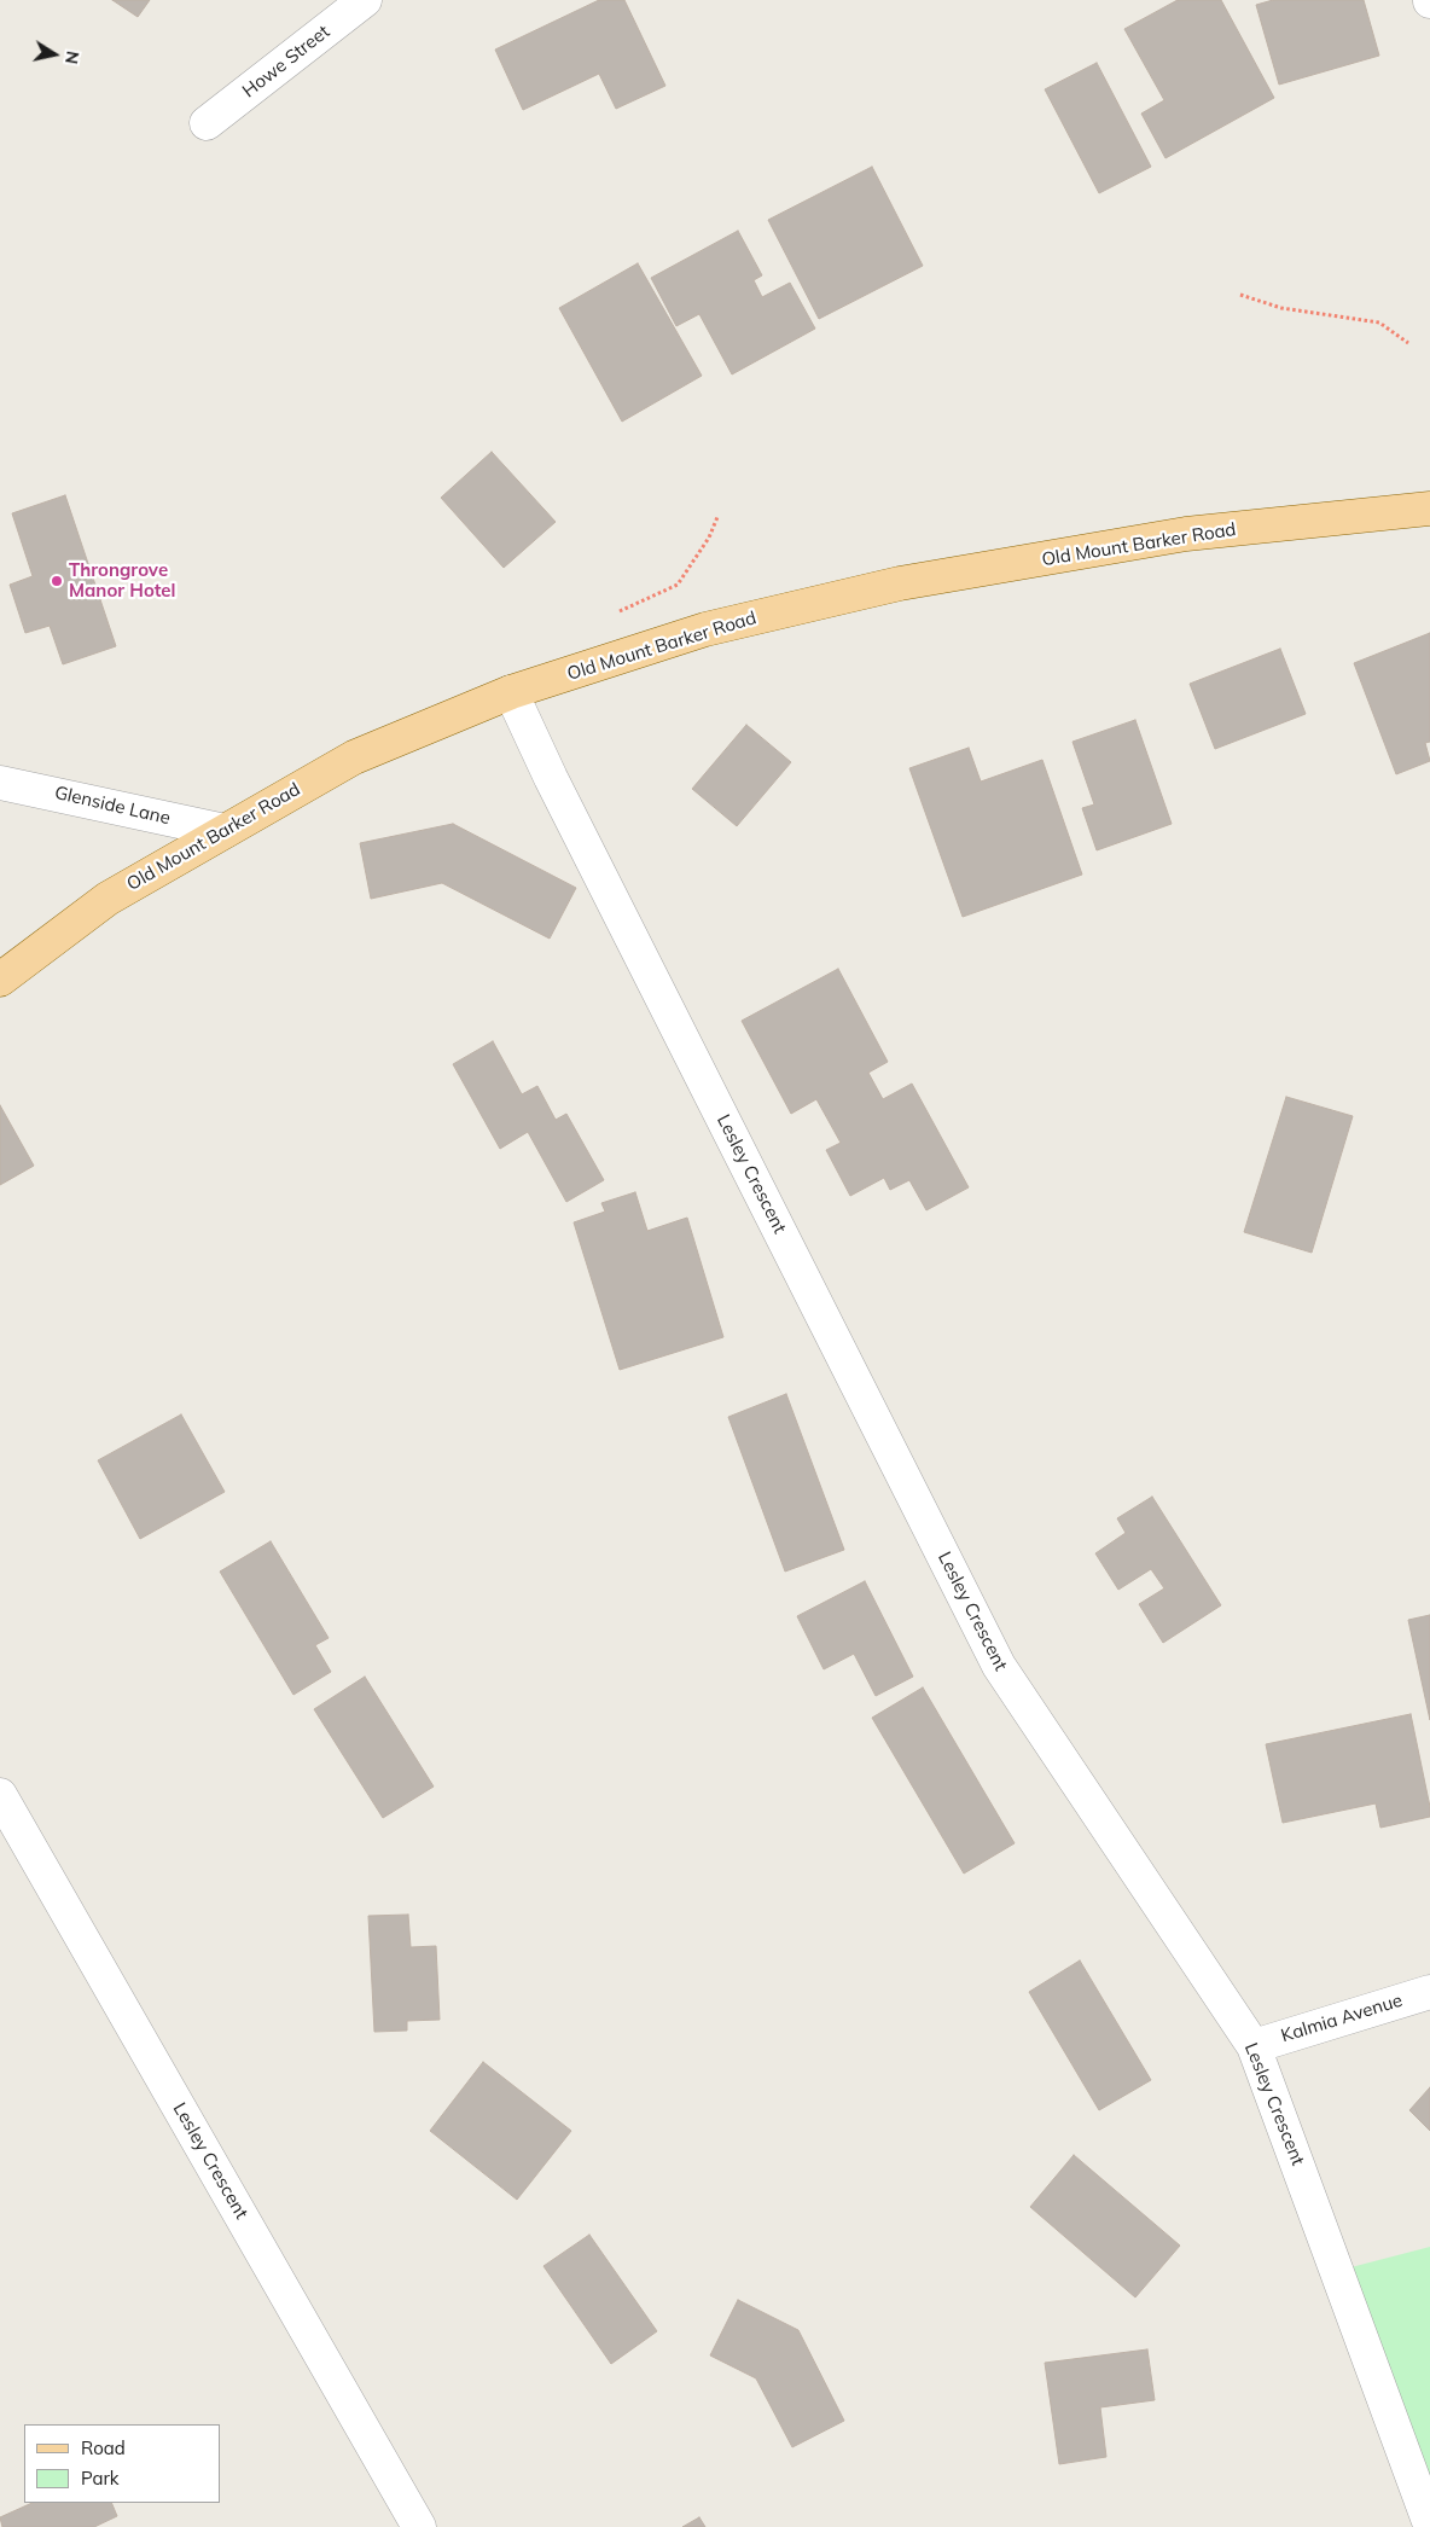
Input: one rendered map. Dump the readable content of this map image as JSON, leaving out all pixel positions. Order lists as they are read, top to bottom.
{
  "streets": {
    "main road": ["Old Mount Barker Road"],
    "street": [
      "Howe Street",
      "Glenside Lane",
      "Lesley Crescent",
      "Kalmia Avenue"
    ]
  },
  "crossings": [
    ["Old Mount Barker Road", "Glenside Lane"],
    ["Old Mount Barker Road", "Lesley Crescent"],
    ["Lesley Crescent", "Kalmia Avenue"]
  ],
  "places": ["Throngrove Manor Hotel"],
  "legend": ["Road", "Park"],
  "north": "right"
}
